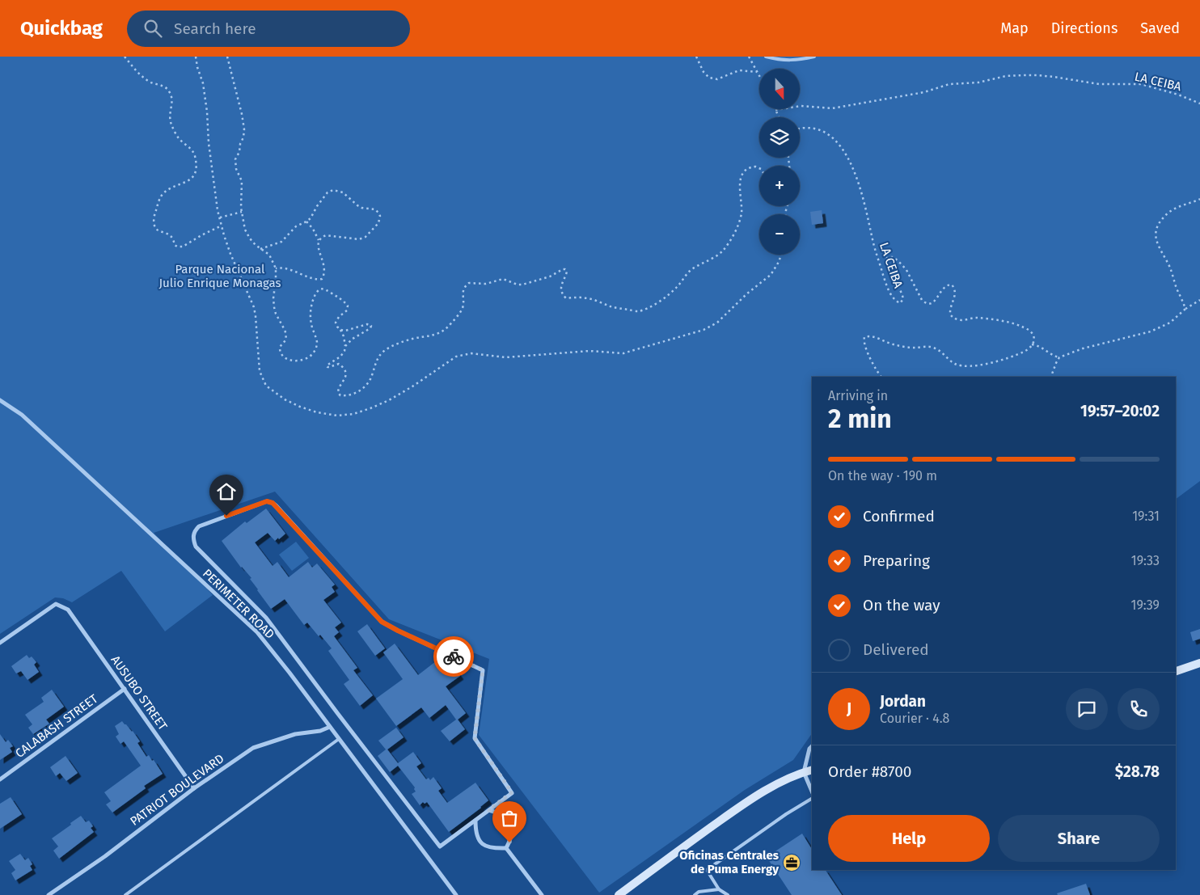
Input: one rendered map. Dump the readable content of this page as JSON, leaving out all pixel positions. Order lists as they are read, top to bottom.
{
  "streets": {
    "street": [
      "PERIMETER ROAD",
      "AUSUBO STREET",
      "CALABASH STREET",
      "PATRIOT BOULEVARD"
    ],
    "path": ["LA CEIBA"]
  },
  "crossings": [
    ["PERIMETER ROAD", "PATRIOT BOULEVARD"],
    ["AUSUBO STREET", "CALABASH STREET"],
    ["AUSUBO STREET", "PATRIOT BOULEVARD"]
  ],
  "parks": ["Parque Nacional Julio Enrique Monagas"],
  "places": {
    "office": ["Oficinas Centrales de Puma Energy"]
  },
  "north": "bottom",
  "page": {
    "header": "Quickbag",
    "search": "Search here",
    "nav": ["Map", "Directions", "Saved"],
    "map_buttons": ["+", "−"],
    "heading": ["2 min", "Arriving in", "19:57–20:02"],
    "panel": [
      "Jordan",
      "Courier · 4.8",
      "Order #8700",
      "$28.78"
    ],
    "bar": "On the way · 190 m",
    "list": [
      ["Confirmed", "19:31"],
      ["Preparing", "19:33"],
      ["On the way", "19:39"],
      "Delivered"
    ],
    "round": "J",
    "buttons": ["Help", "Share"]
  }
}
